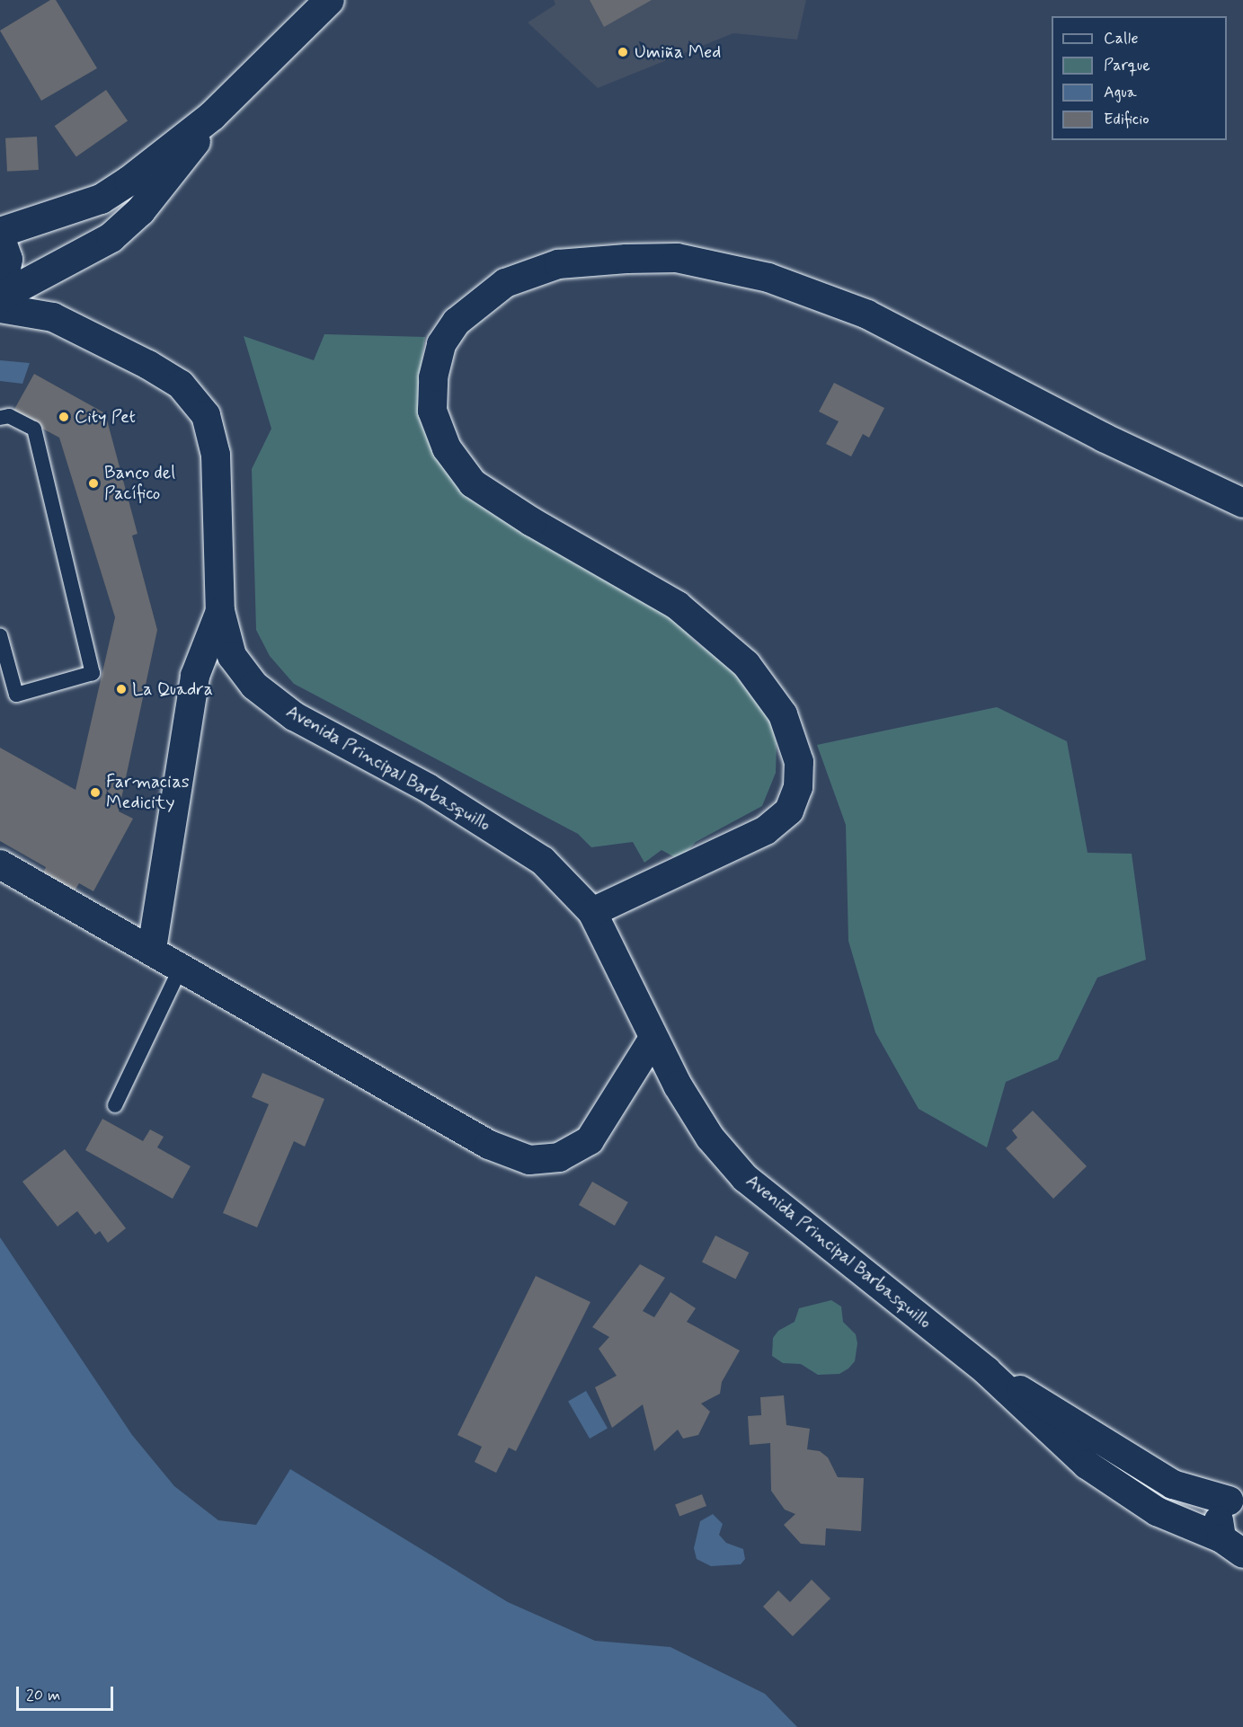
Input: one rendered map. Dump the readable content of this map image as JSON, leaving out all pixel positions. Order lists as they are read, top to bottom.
{
  "streets": {
    "street": ["Avenida Principal Barbasquillo"]
  },
  "places": [
    "Umiña Med",
    "City Pet",
    "Banco del Pacífico",
    "La Quadra",
    "Farmacias Medicity"
  ],
  "legend": [
    "Calle",
    "Parque",
    "Agua",
    "Edificio"
  ],
  "scale_bar": "20 m"
}
